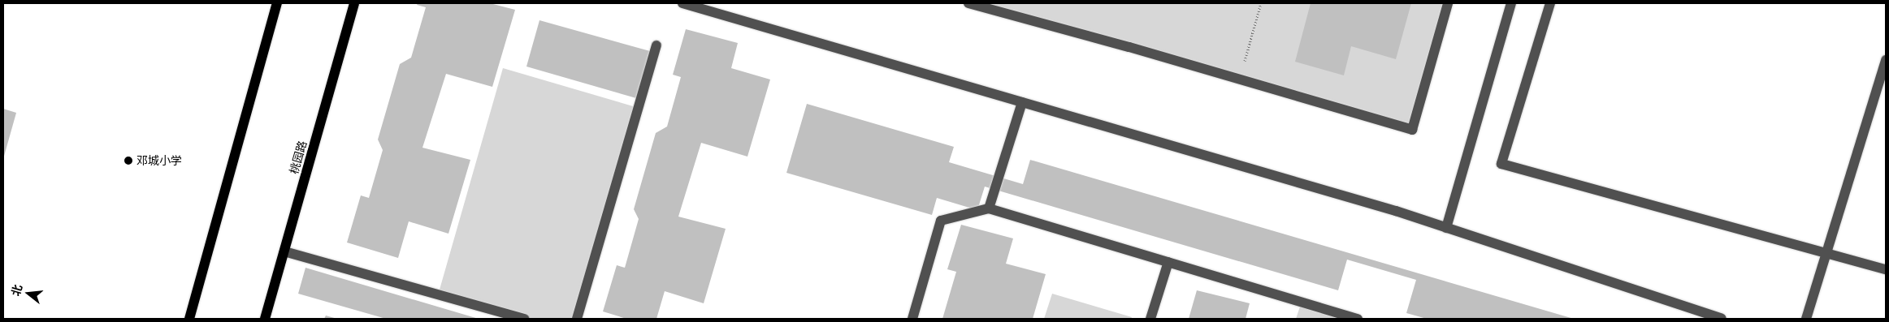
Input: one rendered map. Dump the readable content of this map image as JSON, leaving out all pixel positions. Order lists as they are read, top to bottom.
{
  "streets": {
    "main road": ["桃园路"]
  },
  "places": ["邓城小学"],
  "north": "left"
}
